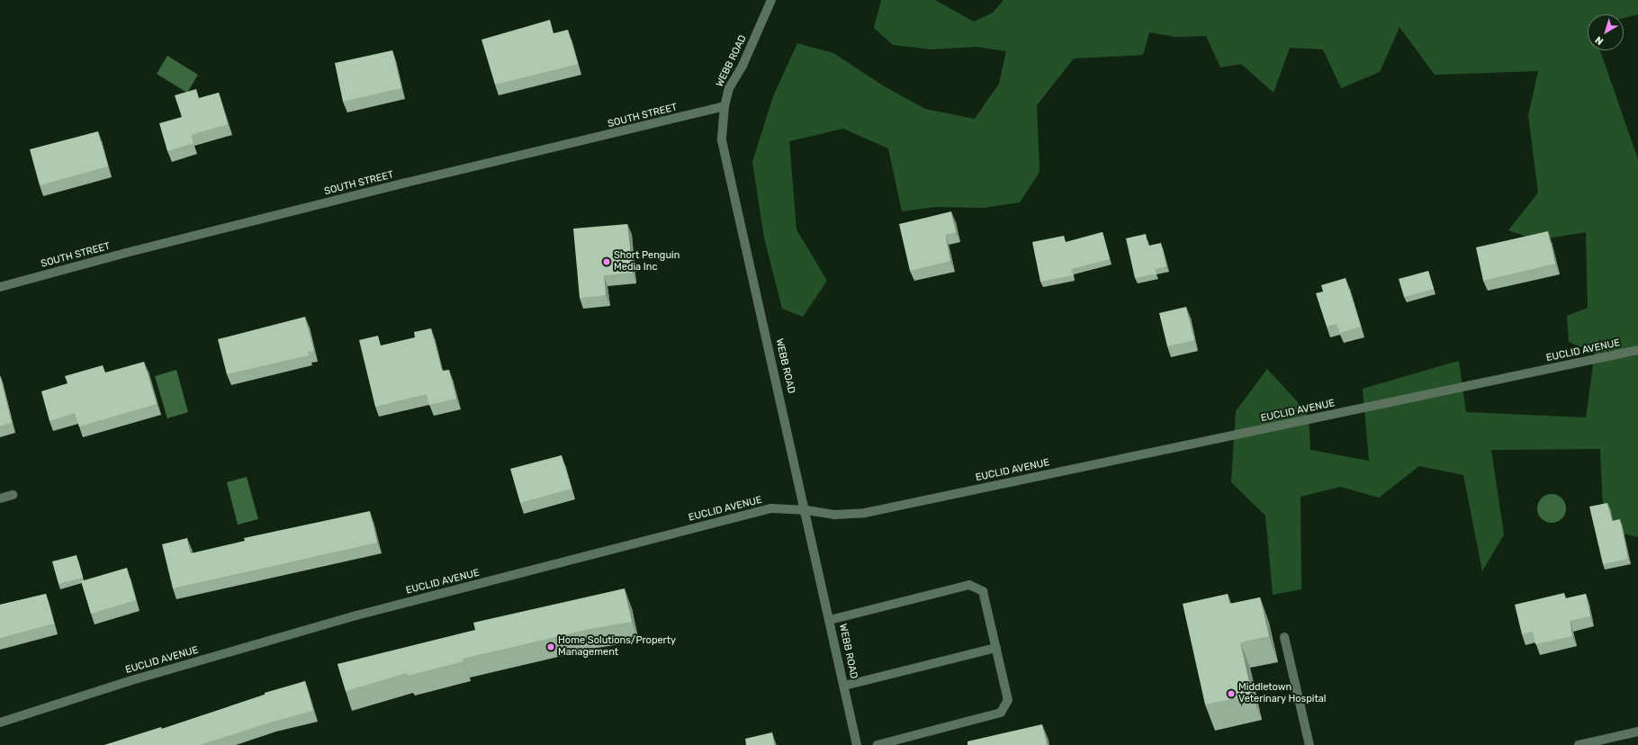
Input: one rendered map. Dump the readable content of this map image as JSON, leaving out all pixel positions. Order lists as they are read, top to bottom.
{
  "streets": {
    "street": ["WEBB ROAD", "SOUTH STREET", "EUCLID AVENUE"]
  },
  "crossings": [
    ["WEBB ROAD", "SOUTH STREET"],
    ["WEBB ROAD", "EUCLID AVENUE"]
  ],
  "places": ["Short Penguin Media Inc", "Home Solutions/Property Management", "Middletown Veterinary Hospital"],
  "north": "bottom left"
}
